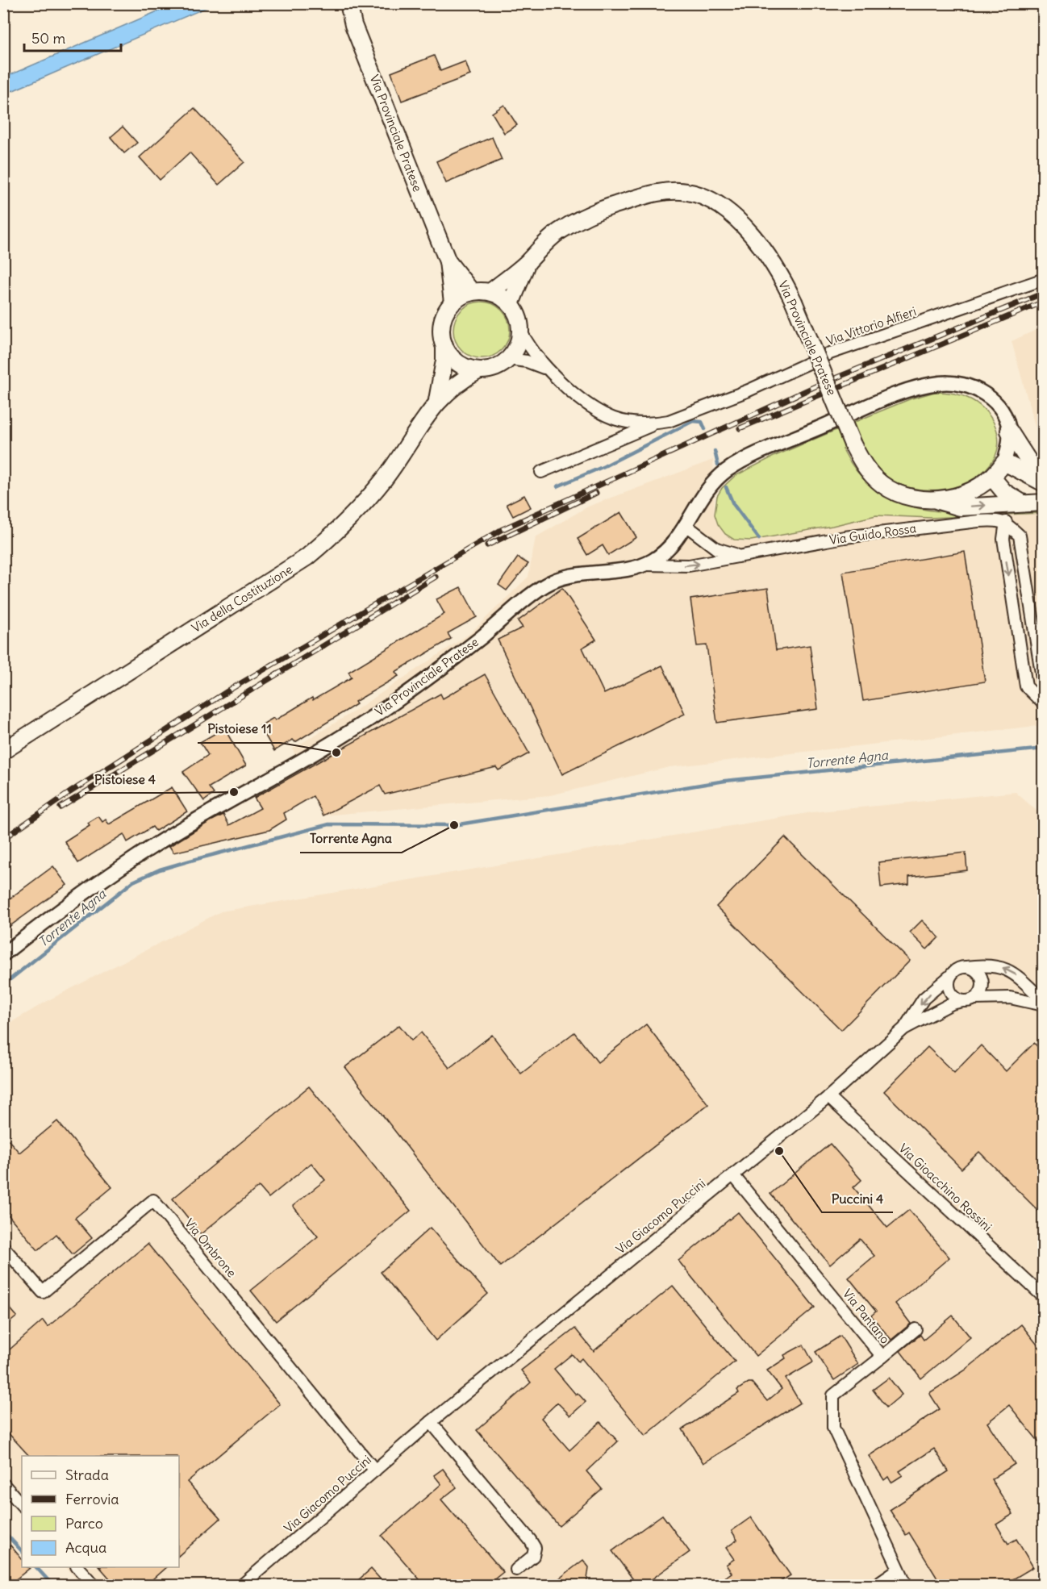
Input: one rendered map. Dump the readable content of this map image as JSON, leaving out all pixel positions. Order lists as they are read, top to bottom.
{
  "streets": {
    "main road": ["Via Provinciale Pratese", "Via della Costituzione"],
    "street": [
      "Via Vittorio Alfieri",
      "Via Guido Rossa",
      "Via Gioacchino Rossini",
      "Via Giacomo Puccini",
      "Via Ombrone",
      "Via Pantano"
    ]
  },
  "crossings": [
    ["Via Provinciale Pratese", "Via Vittorio Alfieri"],
    ["Via Provinciale Pratese", "Via Guido Rossa"],
    ["Via Gioacchino Rossini", "Via Giacomo Puccini"],
    ["Via Giacomo Puccini", "Via Ombrone"],
    ["Via Giacomo Puccini", "Via Pantano"]
  ],
  "water": ["Torrente Agna"],
  "places": [
    "Pistoiese 11",
    "Pistoiese 4",
    "Torrente Agna",
    "Puccini 4"
  ],
  "legend": [
    "Strada",
    "Ferrovia",
    "Parco",
    "Acqua"
  ],
  "scale_bar": "50 m"
}
